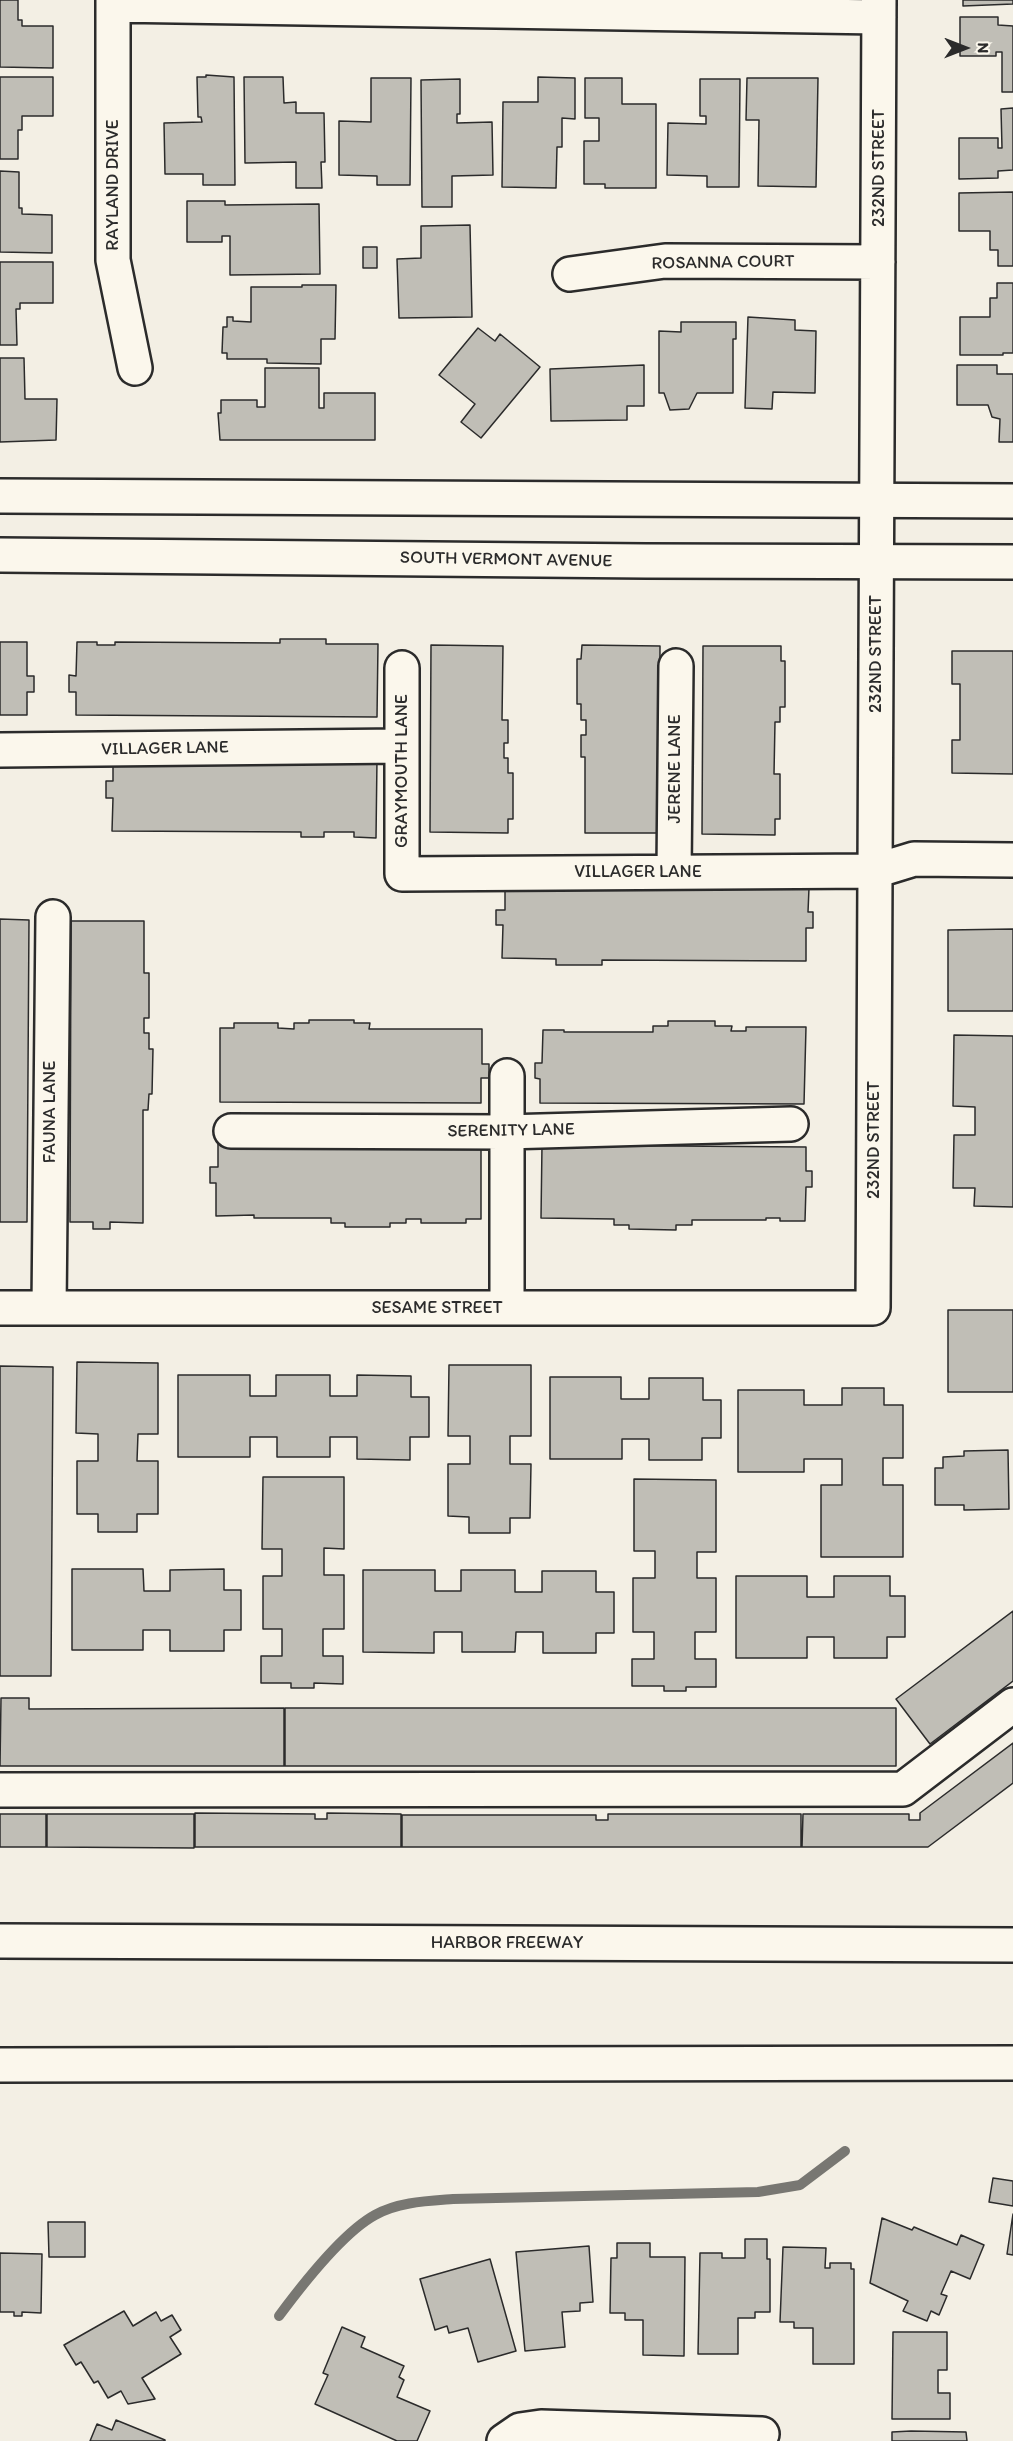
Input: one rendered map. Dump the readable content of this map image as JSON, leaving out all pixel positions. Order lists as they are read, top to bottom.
{
  "streets": {
    "main road": [
      "232ND STREET",
      "RAYLAND DRIVE",
      "ROSANNA COURT",
      "SOUTH VERMONT AVENUE",
      "VILLAGER LANE",
      "JERENE LANE",
      "GRAYMOUTH LANE",
      "FAUNA LANE",
      "SERENITY LANE",
      "SESAME STREET",
      "HARBOR FREEWAY"
    ]
  },
  "crossings": [
    ["232ND STREET", "ROSANNA COURT"],
    ["232ND STREET", "SOUTH VERMONT AVENUE"],
    ["232ND STREET", "VILLAGER LANE"],
    ["232ND STREET", "SESAME STREET"],
    ["VILLAGER LANE", "JERENE LANE"],
    ["VILLAGER LANE", "GRAYMOUTH LANE"],
    ["FAUNA LANE", "SESAME STREET"]
  ],
  "north": "right"
}
